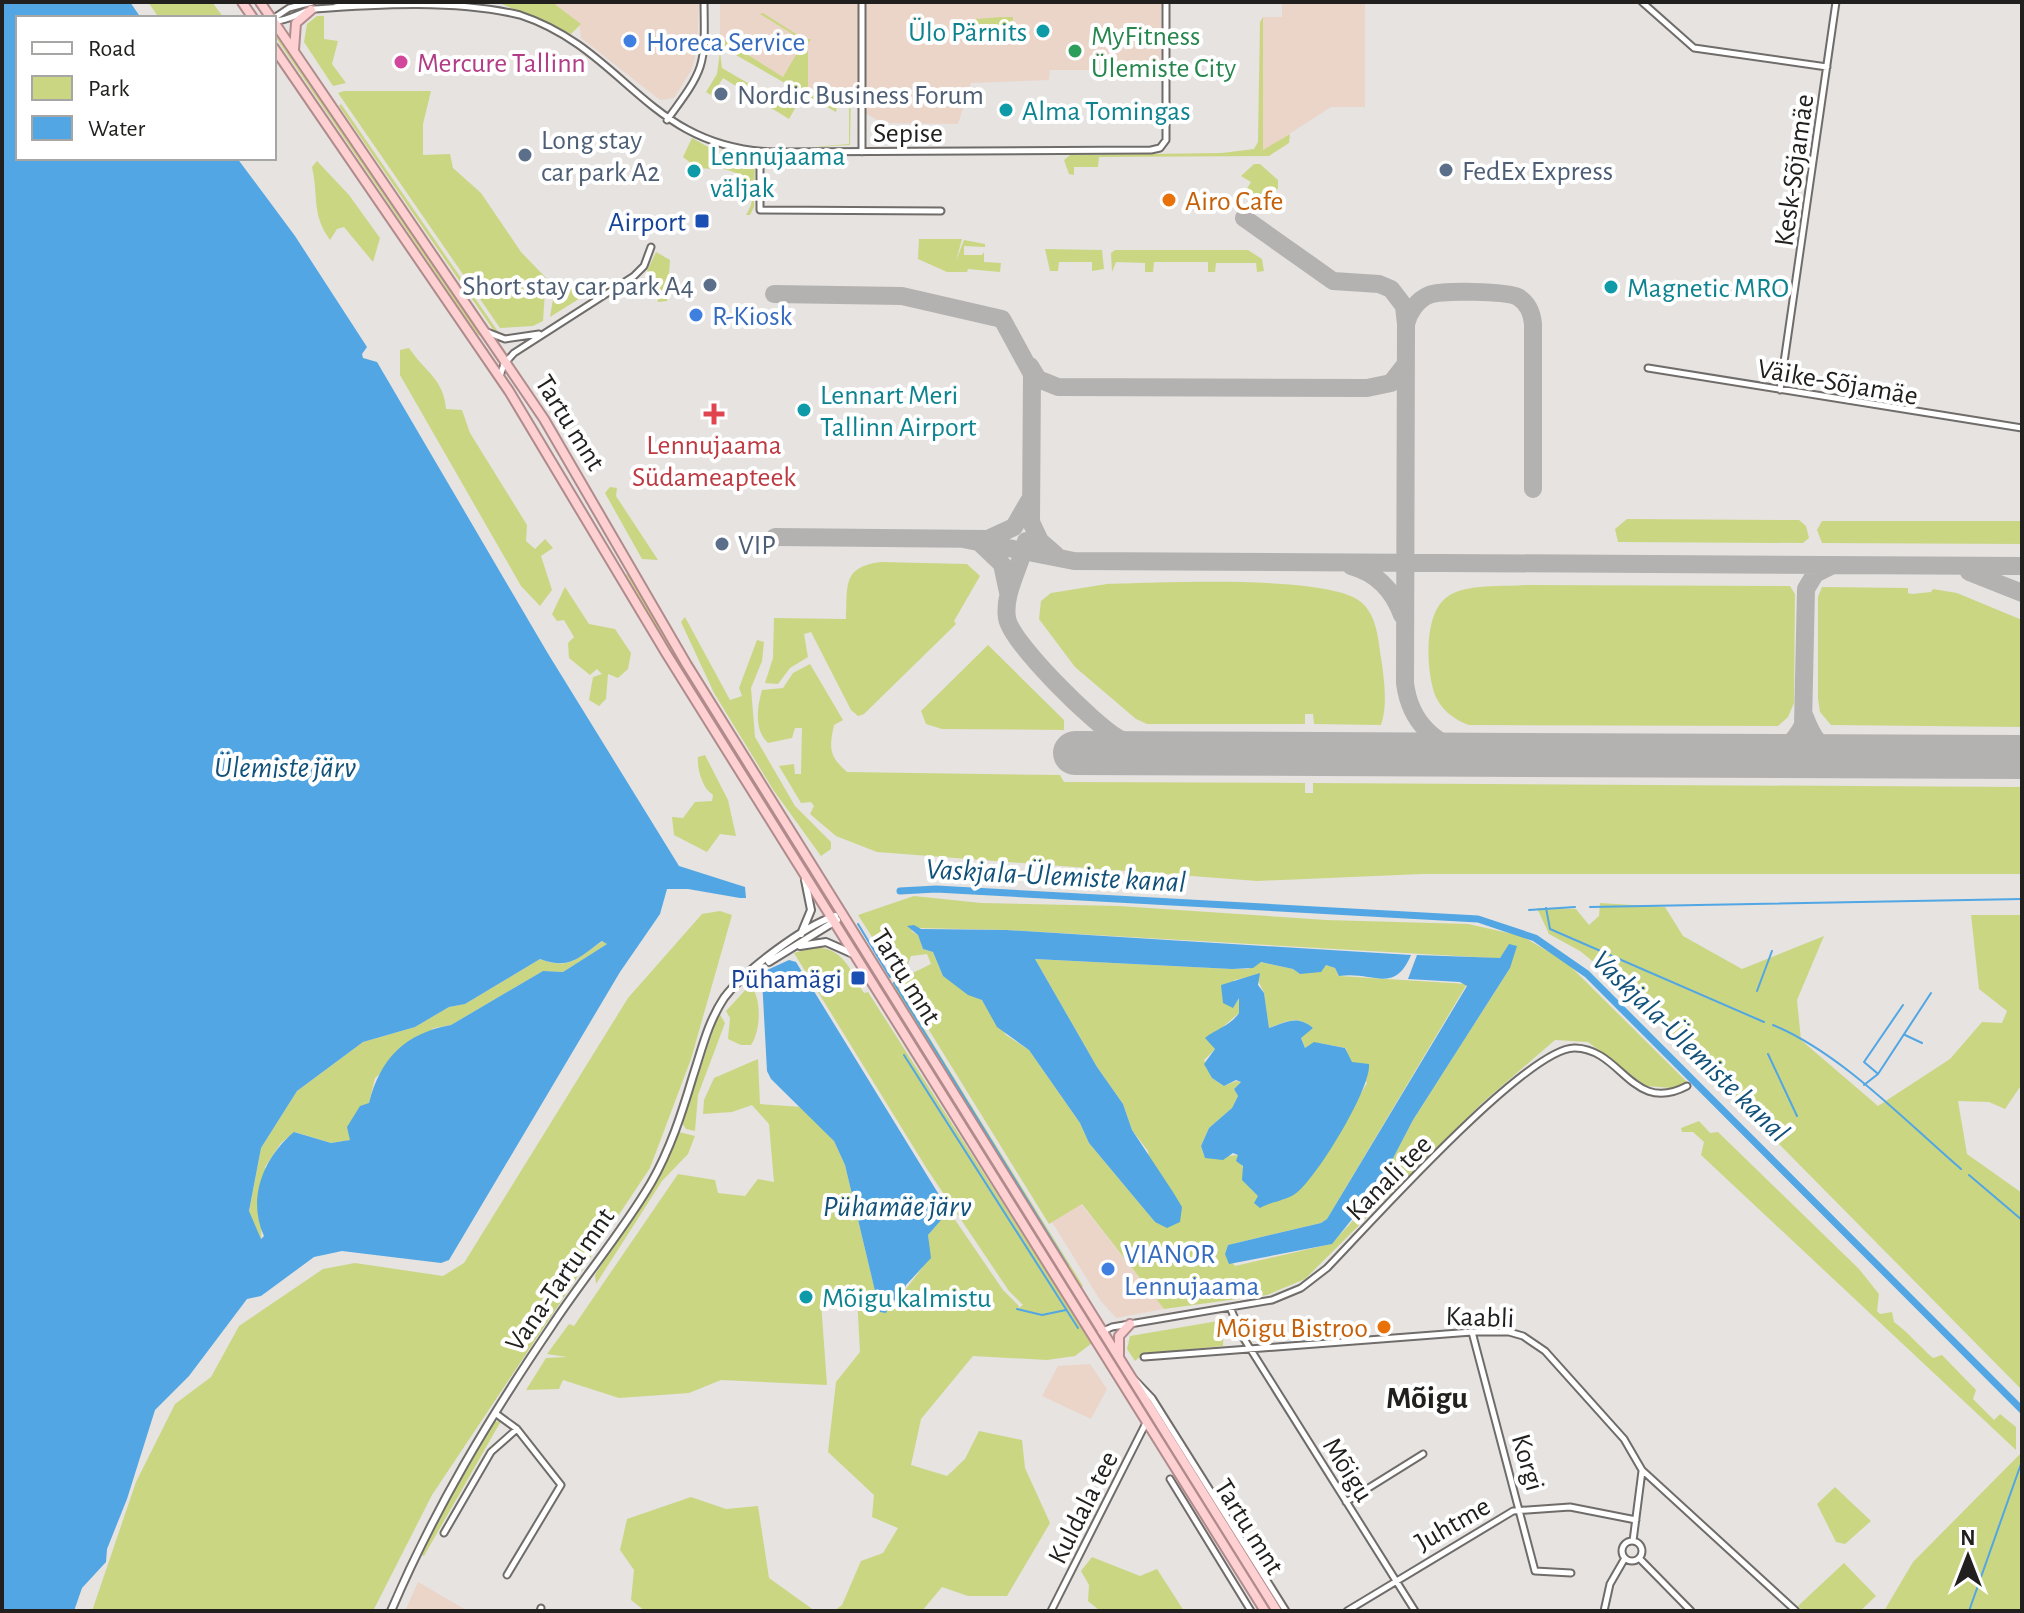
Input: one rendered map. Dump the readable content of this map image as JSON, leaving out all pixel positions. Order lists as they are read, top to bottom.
{
  "streets": {
    "highway": ["Tartu mnt"],
    "street": [
      "Sepise",
      "Kesk-Sõjamäe",
      "Väike-Sõjamäe",
      "Kanali tee",
      "Vana-Tartu mnt",
      "Kaabli",
      "Korgi",
      "Mõigu",
      "Kuldala tee",
      "Juhtme"
    ]
  },
  "crossings": [
    ["Kesk-Sõjamäe", "Väike-Sõjamäe"],
    ["Tartu mnt", "Kanali tee"],
    ["Tartu mnt", "Vana-Tartu mnt"],
    ["Tartu mnt", "Kuldala tee"],
    ["Kanali tee", "Mõigu"],
    ["Kaabli", "Korgi"],
    ["Kaabli", "Mõigu"],
    ["Korgi", "Juhtme"],
    ["Mõigu", "Juhtme"]
  ],
  "districts": ["Mõigu"],
  "water": ["Ülemiste järv", "Vaskjala-Ülemiste kanal", "Pühamäe järv"],
  "places": {
    "other": [
      "Ülo Pärnits",
      "Horeca Service",
      "MyFitness Ülemiste City",
      "Mercure Tallinn",
      "Nordic Business Forum",
      "Alma Tomingas",
      "Long stay car park A2",
      "FedEx Express",
      "Lennujaama väljak",
      "Airo Cafe",
      "Short stay car park A4",
      "Magnetic MRO",
      "R-Kiosk",
      "Lennart Meri Tallinn Airport",
      "VIP",
      "VIANOR Lennujaama",
      "Mõigu kalmistu",
      "Mõigu Bistroo"
    ],
    "transit": ["Airport", "Pühamägi"],
    "health": ["Lennujaama Südameapteek"]
  },
  "legend": ["Road", "Park", "Water"],
  "north": "top"
}
